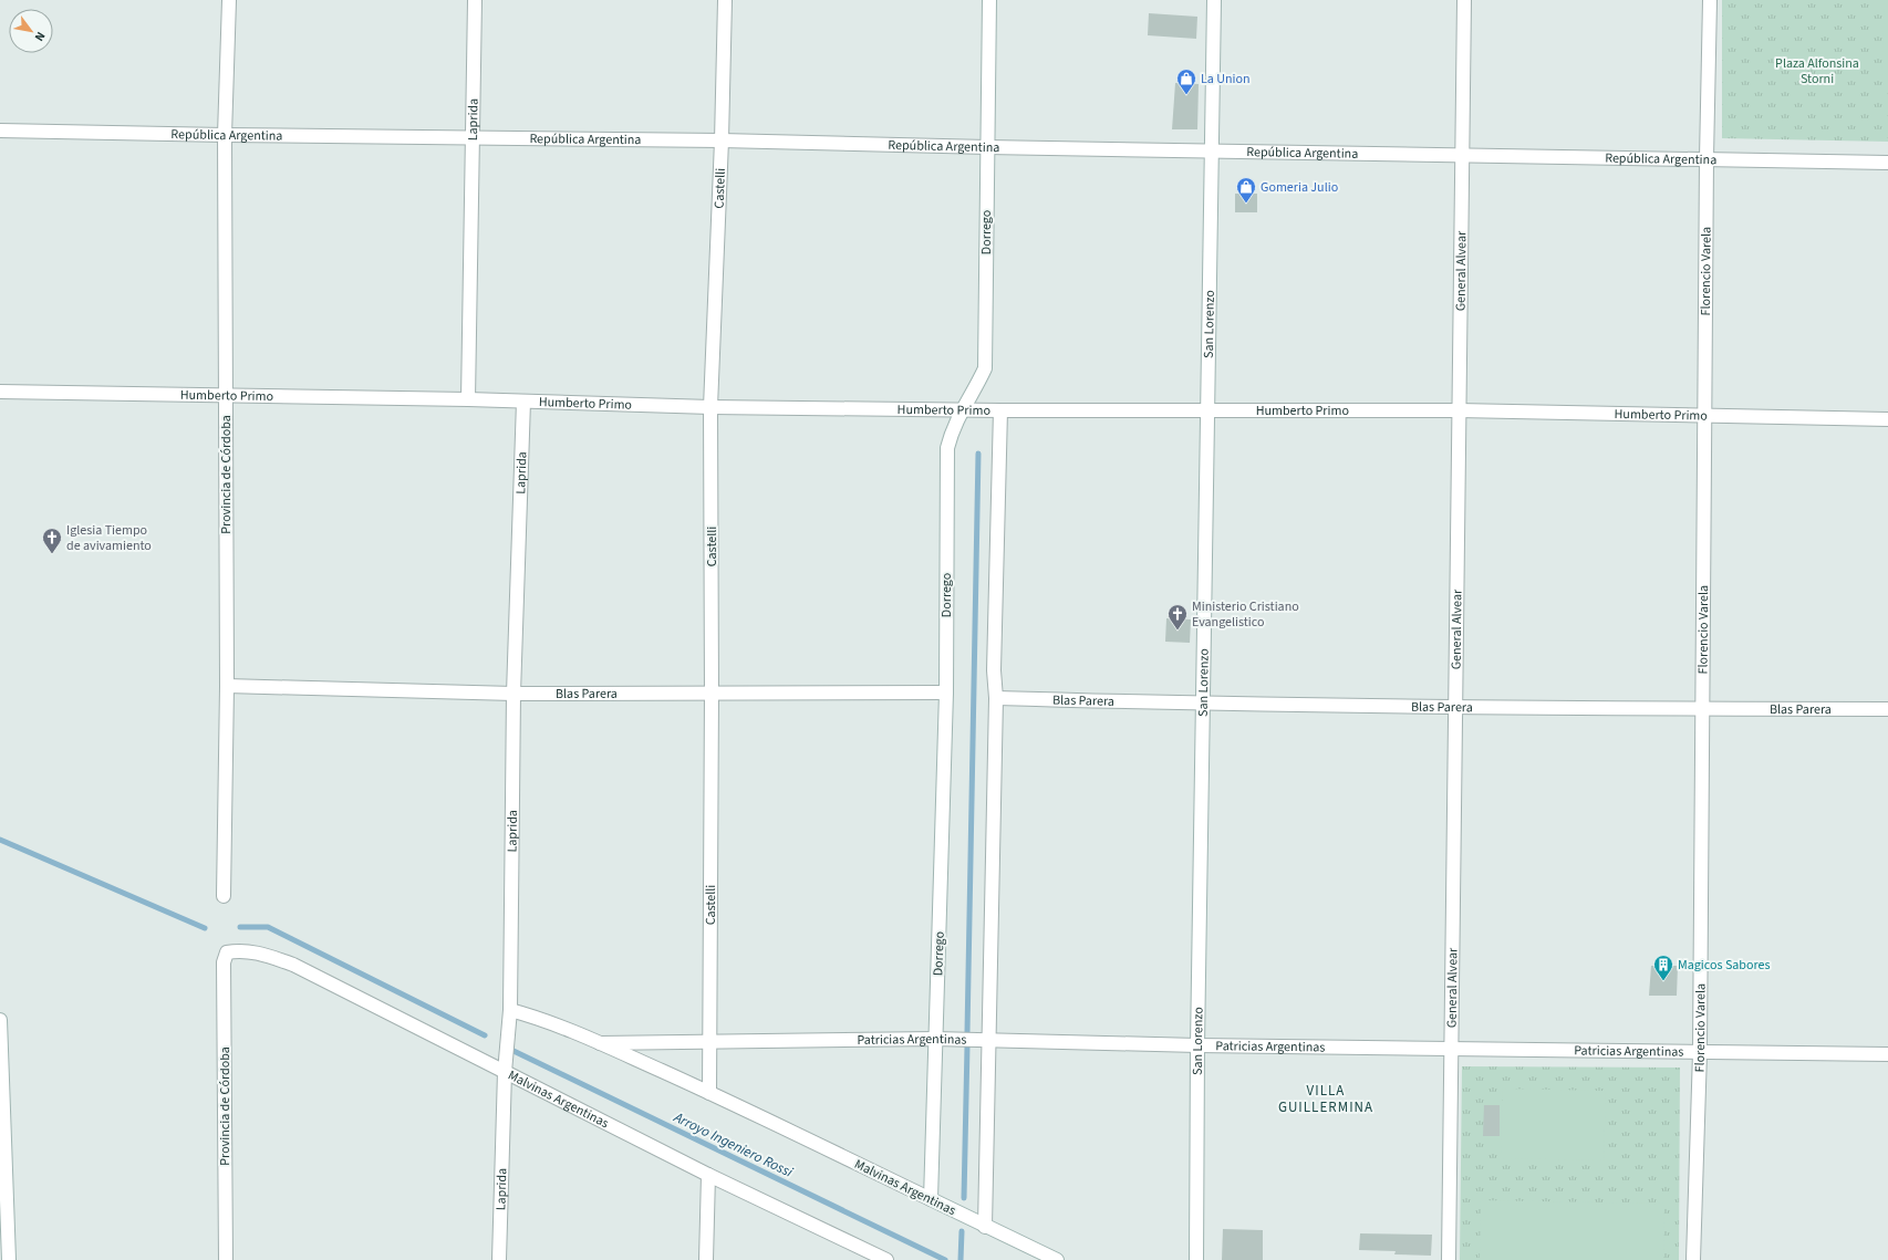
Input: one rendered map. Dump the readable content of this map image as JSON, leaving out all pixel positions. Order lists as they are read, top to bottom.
{
  "streets": {
    "street": [
      "Laprida",
      "República Argentina",
      "Castelli",
      "Dorrego",
      "General Alvear",
      "Florencio Varela",
      "San Lorenzo",
      "Humberto Primo",
      "Provincia de Córdoba",
      "Blas Parera",
      "Patricias Argentinas",
      "Malvinas Argentinas"
    ]
  },
  "crossings": [
    ["Laprida", "República Argentina"],
    ["Laprida", "Humberto Primo"],
    ["Laprida", "Blas Parera"],
    ["Laprida", "Malvinas Argentinas"],
    ["República Argentina", "Castelli"],
    ["República Argentina", "Dorrego"],
    ["República Argentina", "General Alvear"],
    ["República Argentina", "Florencio Varela"],
    ["República Argentina", "San Lorenzo"],
    ["República Argentina", "Provincia de Córdoba"],
    ["Castelli", "Humberto Primo"],
    ["Castelli", "Blas Parera"],
    ["Castelli", "Patricias Argentinas"],
    ["Castelli", "Malvinas Argentinas"],
    ["Dorrego", "Humberto Primo"],
    ["Dorrego", "Blas Parera"],
    ["Dorrego", "Patricias Argentinas"],
    ["Dorrego", "Malvinas Argentinas"],
    ["General Alvear", "Humberto Primo"],
    ["General Alvear", "Blas Parera"],
    ["General Alvear", "Patricias Argentinas"],
    ["Florencio Varela", "Humberto Primo"],
    ["Florencio Varela", "Blas Parera"],
    ["Florencio Varela", "Patricias Argentinas"],
    ["San Lorenzo", "Humberto Primo"],
    ["San Lorenzo", "Blas Parera"],
    ["San Lorenzo", "Patricias Argentinas"],
    ["Humberto Primo", "Provincia de Córdoba"],
    ["Provincia de Córdoba", "Blas Parera"],
    ["Provincia de Córdoba", "Malvinas Argentinas"],
    ["Patricias Argentinas", "Malvinas Argentinas"]
  ],
  "districts": ["VILLA GUILLERMINA"],
  "water": ["Arroyo Ingeniero Rossi"],
  "parks": ["Plaza Alfonsina Storni"],
  "places": {
    "shop": ["La Union", "Gomeria Julio"],
    "church": ["Iglesia Tiempo de avivamiento", "Ministerio Cristiano Evangelistico"],
    "building": ["Magicos Sabores"]
  },
  "north": "bottom right"
}
